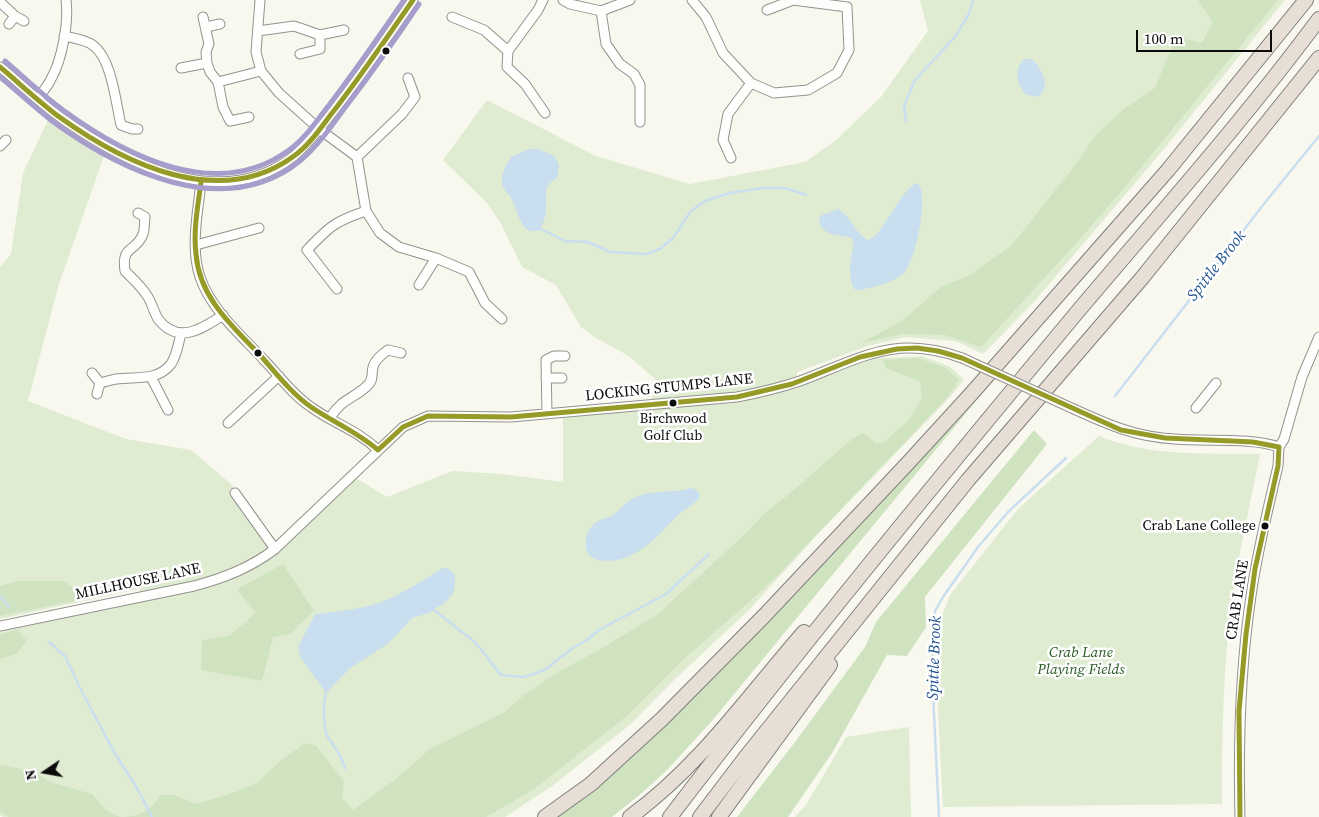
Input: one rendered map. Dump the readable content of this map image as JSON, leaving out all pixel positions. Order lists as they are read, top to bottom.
{
  "streets": {
    "street": ["LOCKING STUMPS LANE", "MILLHOUSE LANE", "CRAB LANE"]
  },
  "crossings": [
    ["LOCKING STUMPS LANE", "MILLHOUSE LANE"],
    ["LOCKING STUMPS LANE", "CRAB LANE"]
  ],
  "water": ["Spittle Brook"],
  "parks": ["Crab Lane Playing Fields"],
  "places": ["Birchwood Golf Club", "Crab Lane College"],
  "scale_bar": "100 m",
  "north": "left"
}
